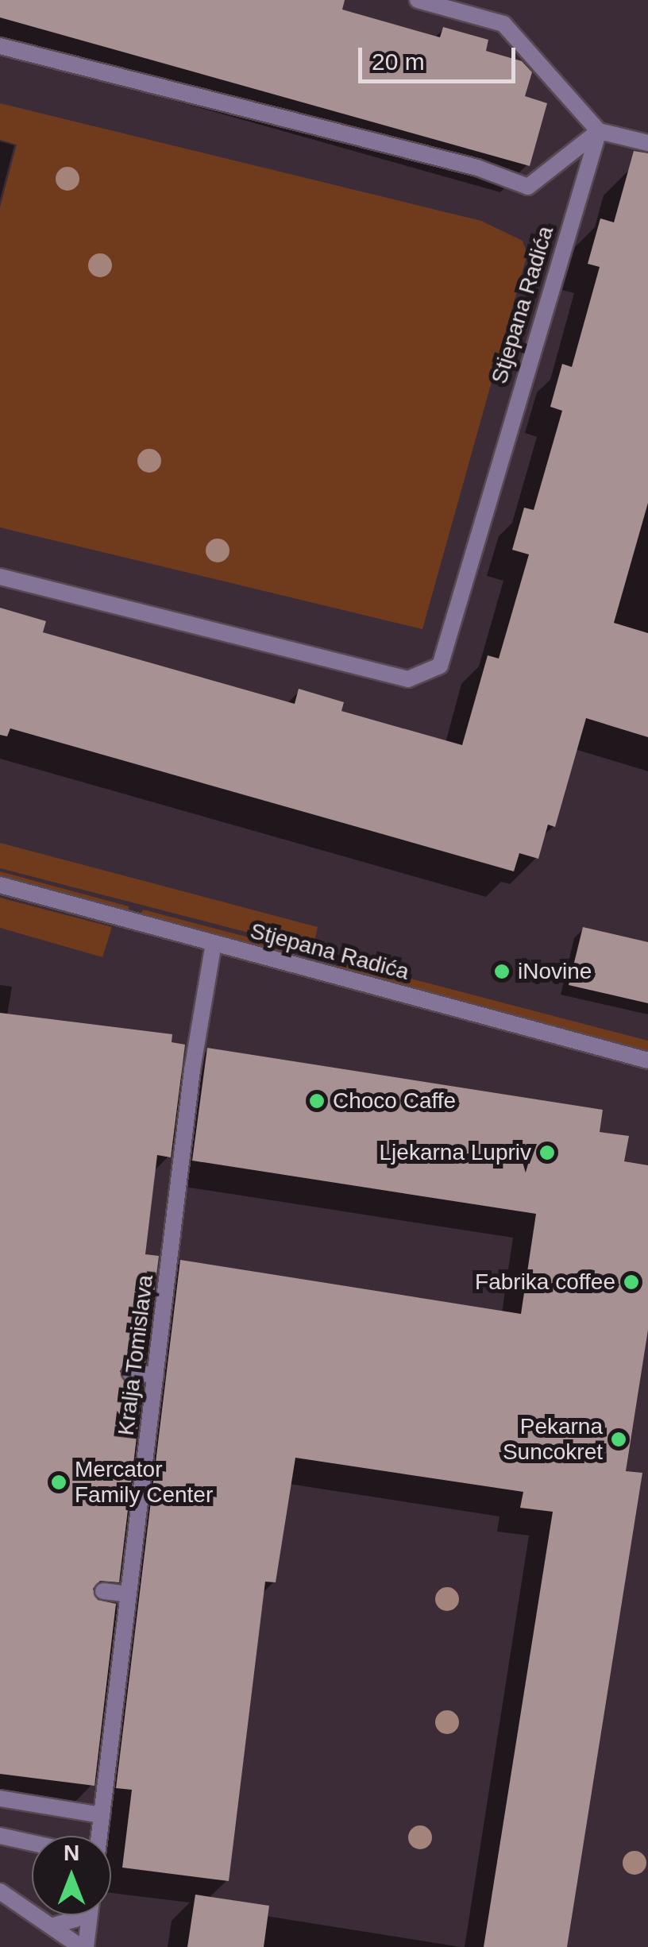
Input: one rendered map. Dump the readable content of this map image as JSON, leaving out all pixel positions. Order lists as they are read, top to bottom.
{
  "streets": {
    "street": ["Stjepana Radića", "Kralja Tomislava"]
  },
  "crossings": [
    ["Stjepana Radića", "Kralja Tomislava"]
  ],
  "places": [
    "iNovine",
    "Choco Caffe",
    "Ljekarna Lupriv",
    "Fabrika coffee",
    "Pekarna Suncokret",
    "Mercator Family Center"
  ],
  "scale_bar": "20 m",
  "north": "top"
}
